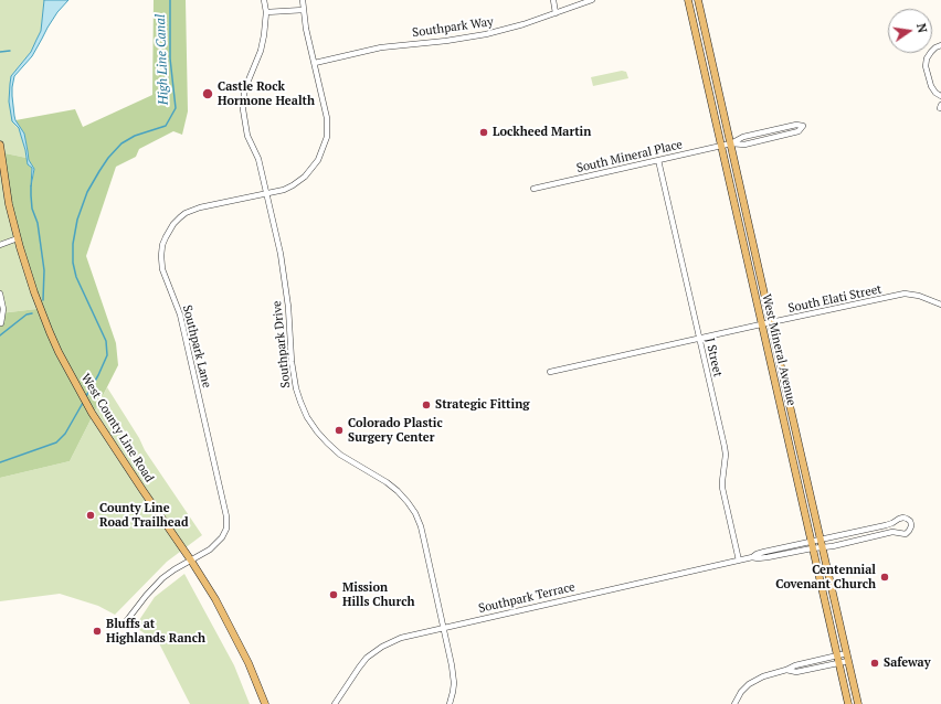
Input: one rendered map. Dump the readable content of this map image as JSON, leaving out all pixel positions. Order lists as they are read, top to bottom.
{
  "streets": {
    "main road": ["West Mineral Avenue", "West County Line Road"],
    "street": [
      "Southpark Way",
      "South Mineral Place",
      "South Elati Street",
      "Southpark Drive",
      "Southpark Lane",
      "J Street",
      "Southpark Terrace"
    ]
  },
  "crossings": [
    ["Southpark Way", "Southpark Lane"],
    ["South Mineral Place", "West Mineral Avenue"],
    ["South Mineral Place", "J Street"],
    ["South Elati Street", "West Mineral Avenue"],
    ["South Elati Street", "J Street"],
    ["Southpark Drive", "Southpark Lane"],
    ["Southpark Drive", "Southpark Terrace"],
    ["Southpark Lane", "West County Line Road"],
    ["West Mineral Avenue", "Southpark Terrace"],
    ["J Street", "Southpark Terrace"]
  ],
  "water": ["High Line Canal"],
  "places": [
    "Castle Rock Hormone Health",
    "Lockheed Martin",
    "Strategic Fitting",
    "Colorado Plastic Surgery Center",
    "County Line Road Trailhead",
    "Centennial Covenant Church",
    "Mission Hills Church",
    "Bluffs at Highlands Ranch",
    "Safeway"
  ],
  "north": "right"
}
